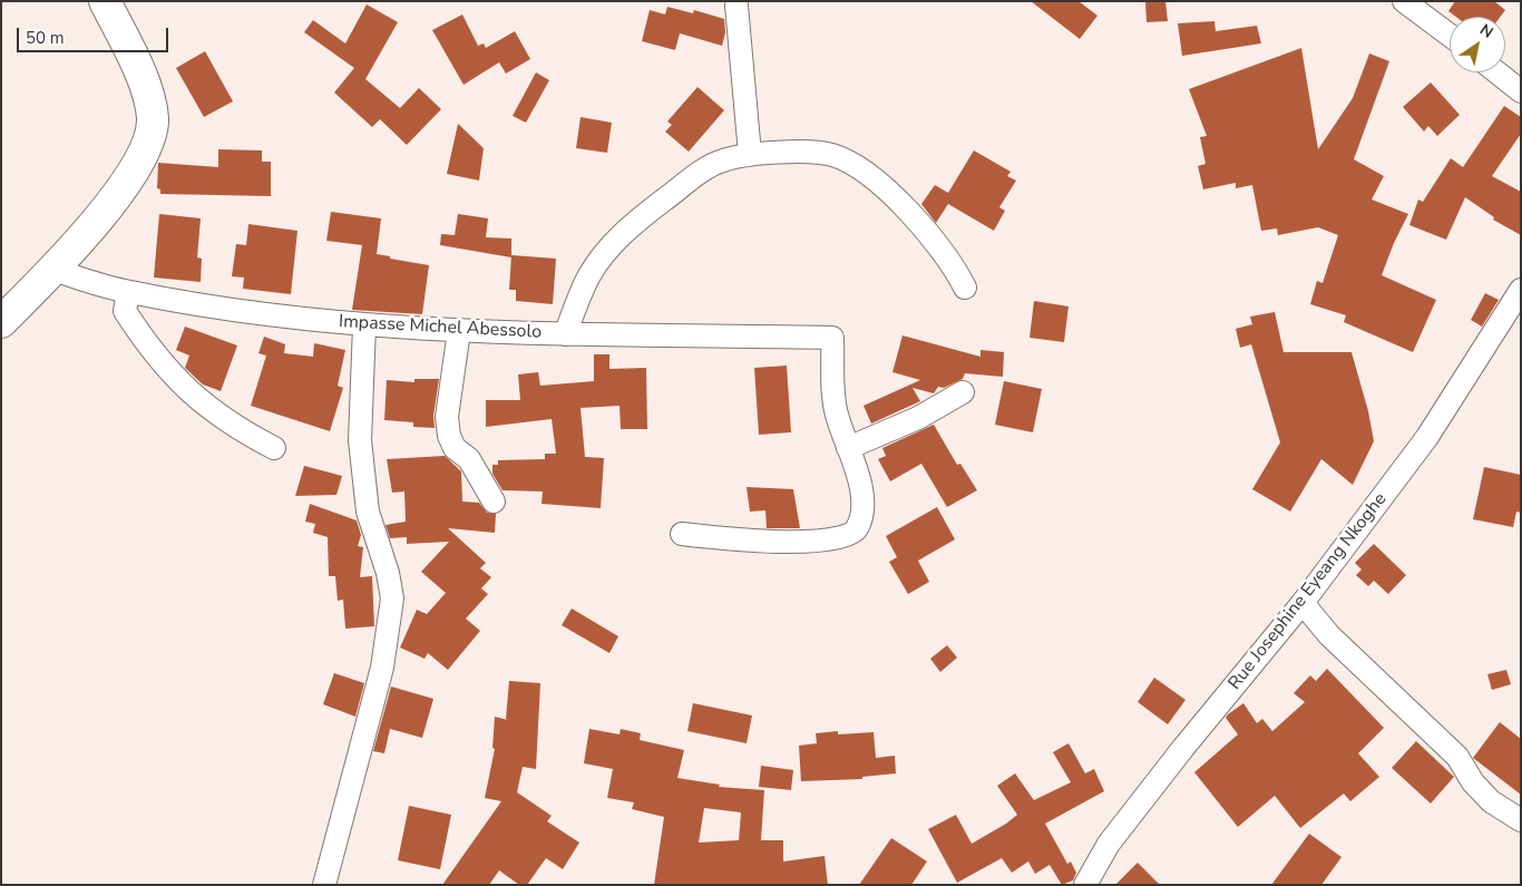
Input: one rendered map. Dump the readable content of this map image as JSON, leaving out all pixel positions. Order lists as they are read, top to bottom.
{
  "streets": {
    "street": ["Impasse Michel Abessolo", "Rue Josephine Eyeang Nkoghe"]
  },
  "scale_bar": "50 m",
  "north": "top right"
}
